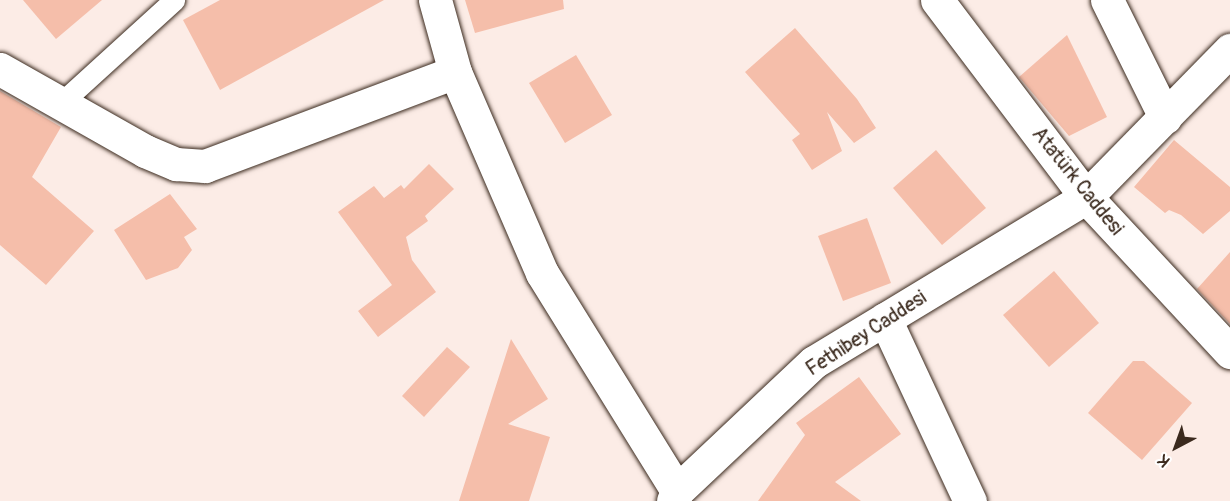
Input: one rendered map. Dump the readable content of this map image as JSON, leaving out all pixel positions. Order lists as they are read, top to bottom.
{
  "streets": {
    "street": ["Atatürk Caddesi", "Fethibey Caddesi"]
  },
  "crossings": [
    ["Atatürk Caddesi", "Fethibey Caddesi"]
  ],
  "north": "bottom left"
}
